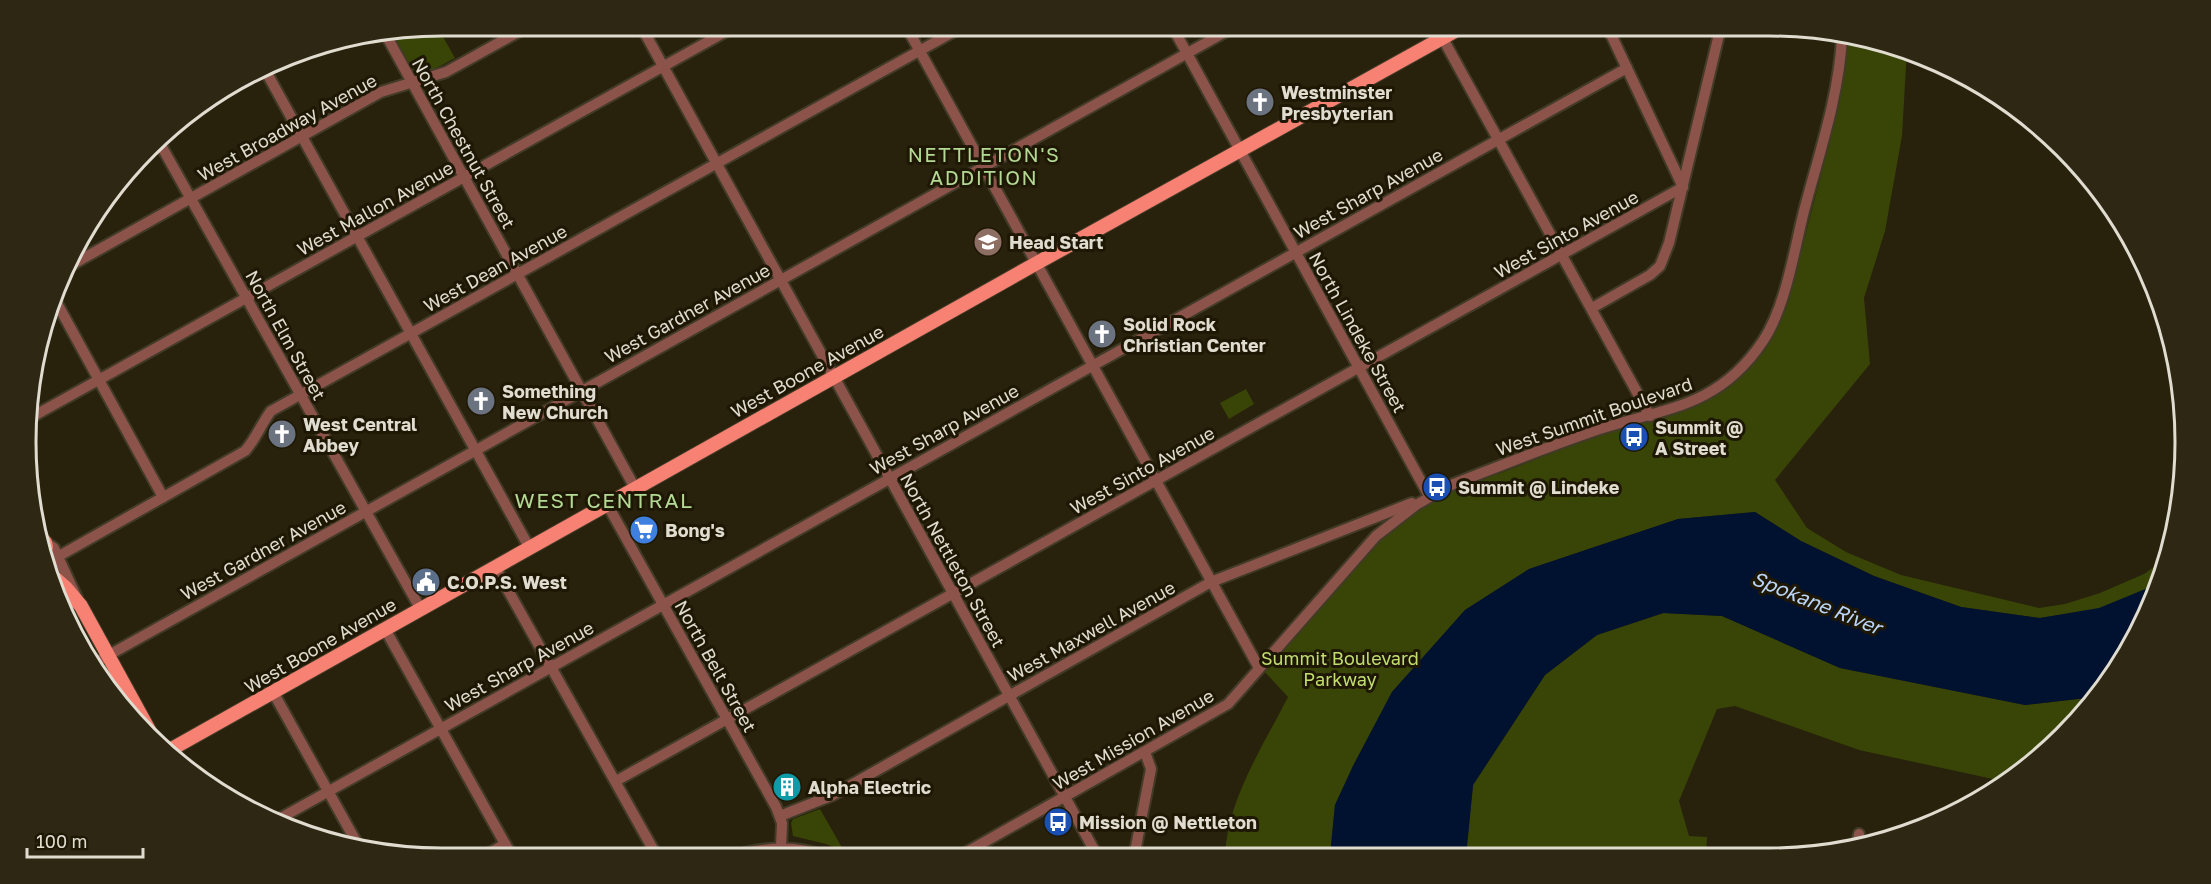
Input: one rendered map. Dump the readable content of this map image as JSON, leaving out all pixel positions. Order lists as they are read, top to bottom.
{
  "streets": {
    "main road": ["West Boone Avenue"],
    "street": [
      "West Broadway Avenue",
      "North Chestnut Street",
      "West Sharp Avenue",
      "West Mallon Avenue",
      "West Sinto Avenue",
      "West Dean Avenue",
      "West Gardner Avenue",
      "North Lindeke Street",
      "North Elm Street",
      "West Summit Boulevard",
      "North Nettleton Street",
      "West Maxwell Avenue",
      "North Belt Street",
      "West Mission Avenue"
    ]
  },
  "crossings": [
    ["West Broadway Avenue", "North Chestnut Street"],
    ["West Broadway Avenue", "North Elm Street"],
    ["North Chestnut Street", "West Mallon Avenue"],
    ["North Chestnut Street", "West Dean Avenue"],
    ["North Chestnut Street", "West Gardner Avenue"],
    ["North Chestnut Street", "West Boone Avenue"],
    ["West Sharp Avenue", "North Lindeke Street"],
    ["West Sharp Avenue", "North Nettleton Street"],
    ["West Sharp Avenue", "North Belt Street"],
    ["West Mallon Avenue", "North Elm Street"],
    ["West Mallon Avenue", "North Nettleton Street"],
    ["West Sinto Avenue", "North Lindeke Street"],
    ["West Sinto Avenue", "North Nettleton Street"],
    ["West Sinto Avenue", "North Belt Street"],
    ["West Dean Avenue", "North Elm Street"],
    ["West Dean Avenue", "North Nettleton Street"],
    ["West Gardner Avenue", "North Lindeke Street"],
    ["West Gardner Avenue", "North Elm Street"],
    ["West Gardner Avenue", "North Nettleton Street"],
    ["North Lindeke Street", "West Boone Avenue"],
    ["North Lindeke Street", "West Summit Boulevard"],
    ["North Lindeke Street", "West Maxwell Avenue"],
    ["North Lindeke Street", "West Mission Avenue"],
    ["North Elm Street", "West Boone Avenue"],
    ["West Boone Avenue", "North Nettleton Street"],
    ["West Boone Avenue", "North Belt Street"],
    ["West Summit Boulevard", "West Maxwell Avenue"],
    ["West Summit Boulevard", "West Mission Avenue"],
    ["North Nettleton Street", "West Maxwell Avenue"],
    ["North Nettleton Street", "West Mission Avenue"],
    ["West Maxwell Avenue", "North Belt Street"],
    ["West Maxwell Avenue", "West Mission Avenue"]
  ],
  "districts": ["NETTLETON'S ADDITION", "WEST CENTRAL"],
  "water": ["Spokane River"],
  "parks": ["Summit Boulevard Parkway"],
  "places": {
    "church": [
      "Westminster Presbyterian",
      "Solid Rock Christian Center",
      "Something New Church",
      "West Central Abbey"
    ],
    "school or university": ["Head Start"],
    "bus stop": ["Summit @ A Street", "Summit @ Lindeke", "Mission @ Nettleton"],
    "supermarket": ["Bong's"],
    "public building": ["C.O.P.S. West"],
    "building": ["Alpha Electric"]
  },
  "scale_bar": "100 m"
}
